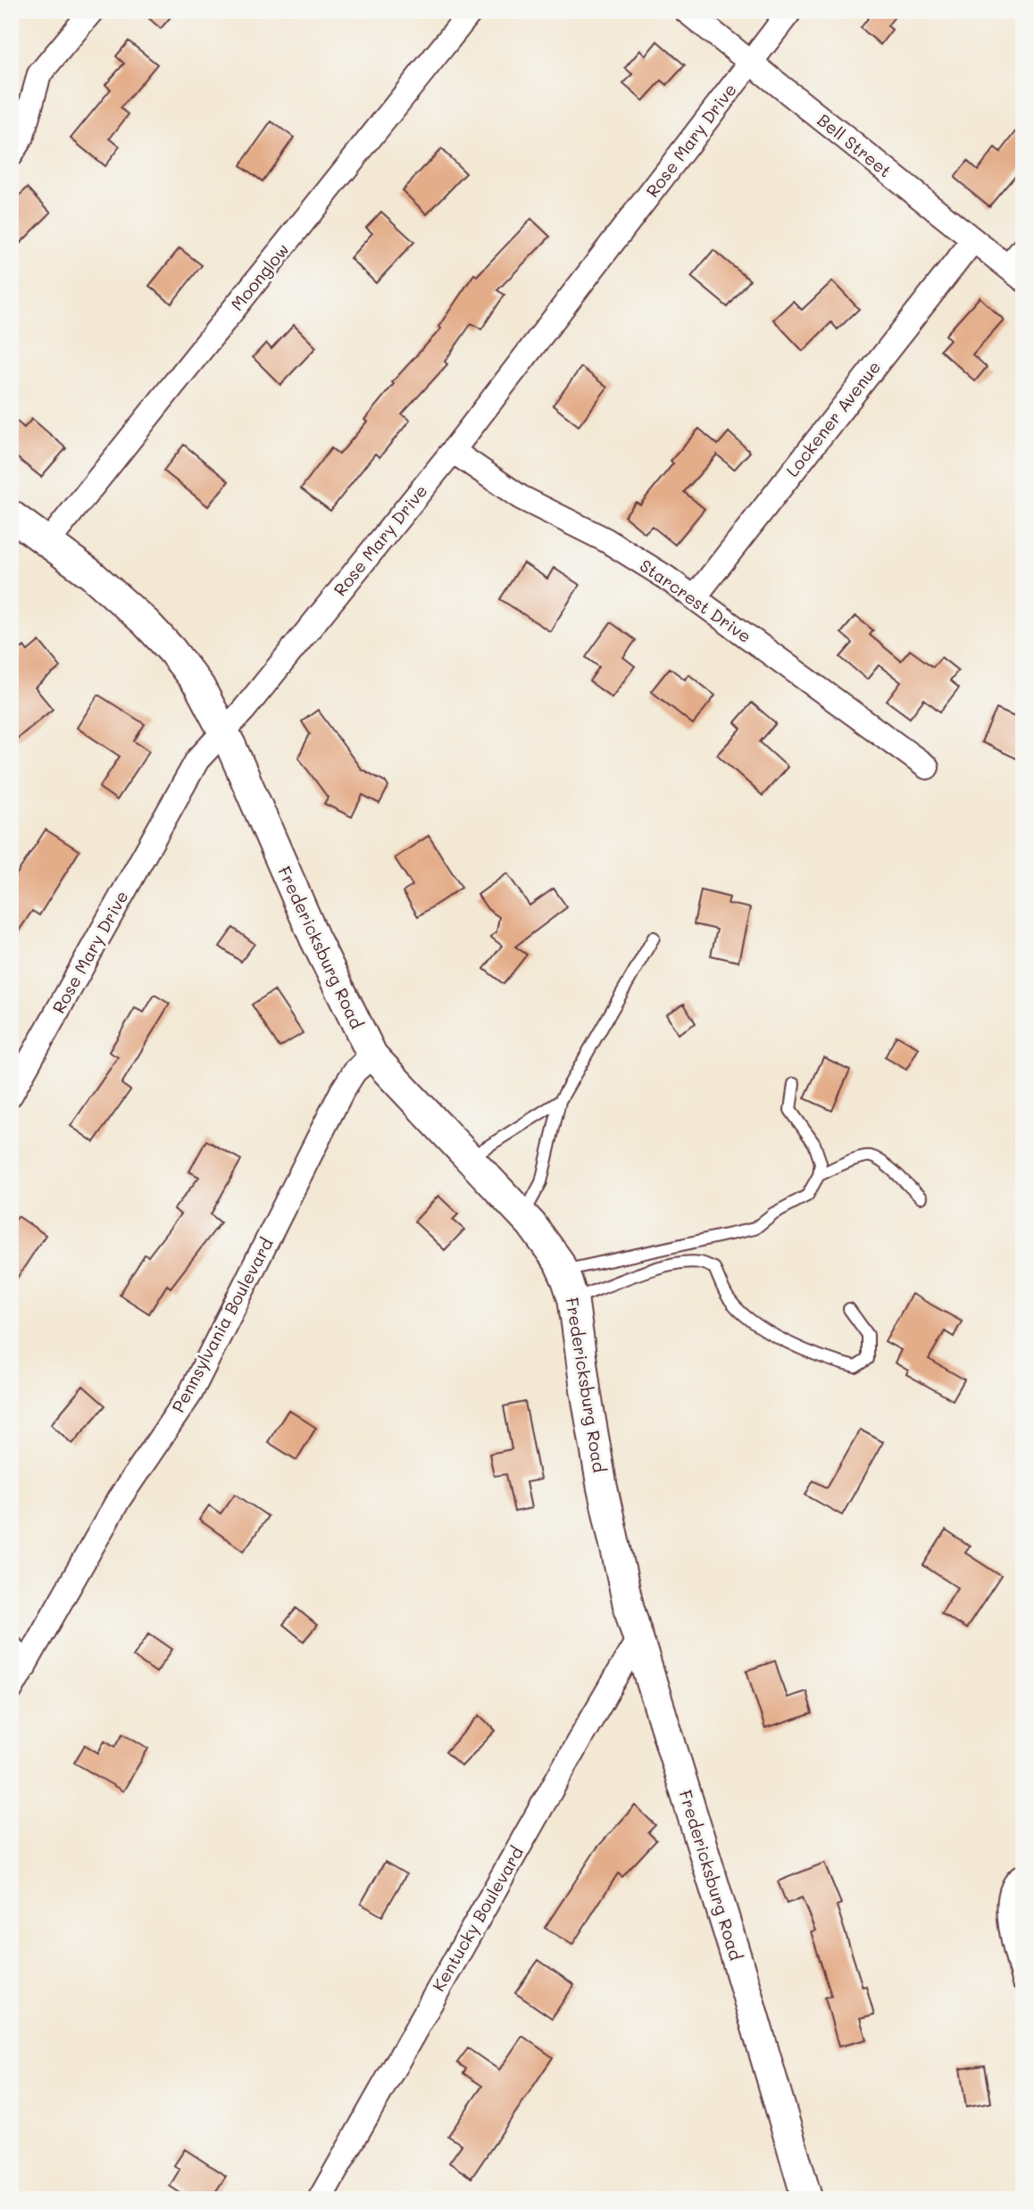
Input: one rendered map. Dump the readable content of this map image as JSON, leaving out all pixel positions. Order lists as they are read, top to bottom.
{
  "streets": {
    "street": [
      "Rose Mary Drive",
      "Bell Street",
      "Moonglow",
      "Lockener Avenue",
      "Starcrest Drive",
      "Fredericksburg Road",
      "Pennsylvania Boulevard",
      "Kentucky Boulevard"
    ]
  },
  "crossings": [
    ["Rose Mary Drive", "Bell Street"],
    ["Rose Mary Drive", "Starcrest Drive"],
    ["Rose Mary Drive", "Fredericksburg Road"],
    ["Bell Street", "Lockener Avenue"],
    ["Moonglow", "Fredericksburg Road"],
    ["Lockener Avenue", "Starcrest Drive"],
    ["Fredericksburg Road", "Pennsylvania Boulevard"],
    ["Fredericksburg Road", "Kentucky Boulevard"]
  ]
}
